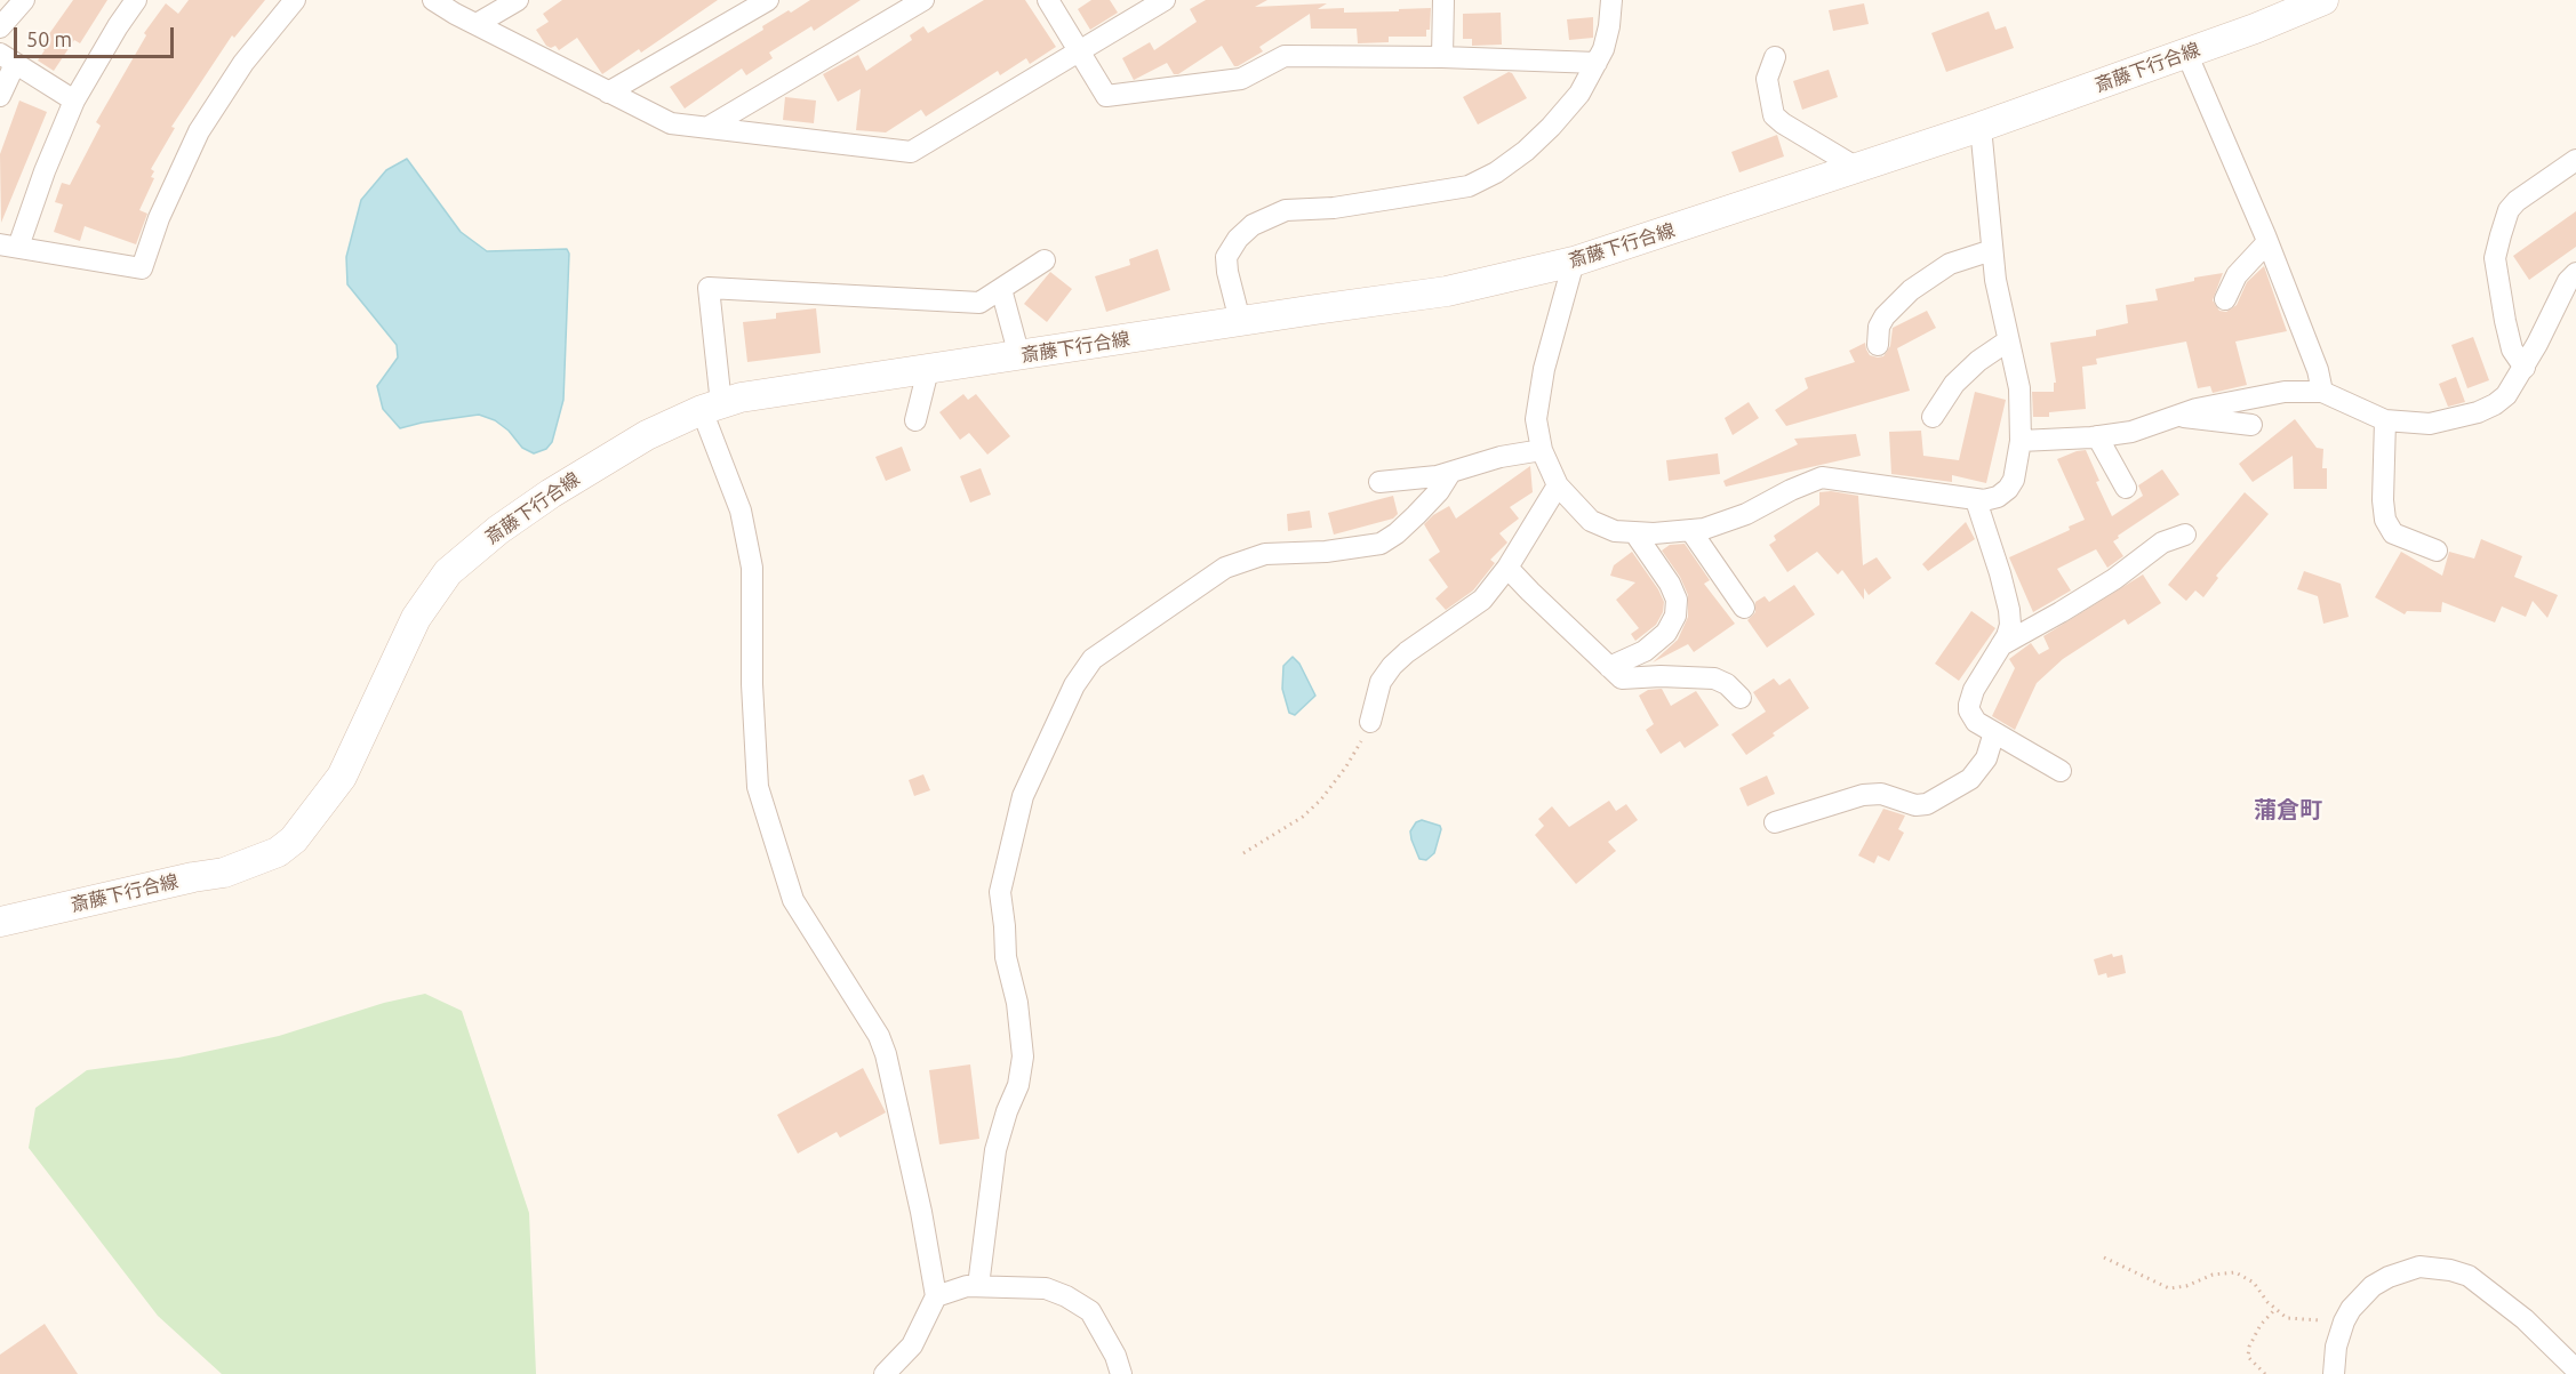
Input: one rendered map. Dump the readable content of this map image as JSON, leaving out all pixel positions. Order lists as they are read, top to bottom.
{
  "streets": {
    "main road": ["斎藤下行合線"]
  },
  "districts": ["蒲倉町"],
  "scale_bar": "50 m"
}
